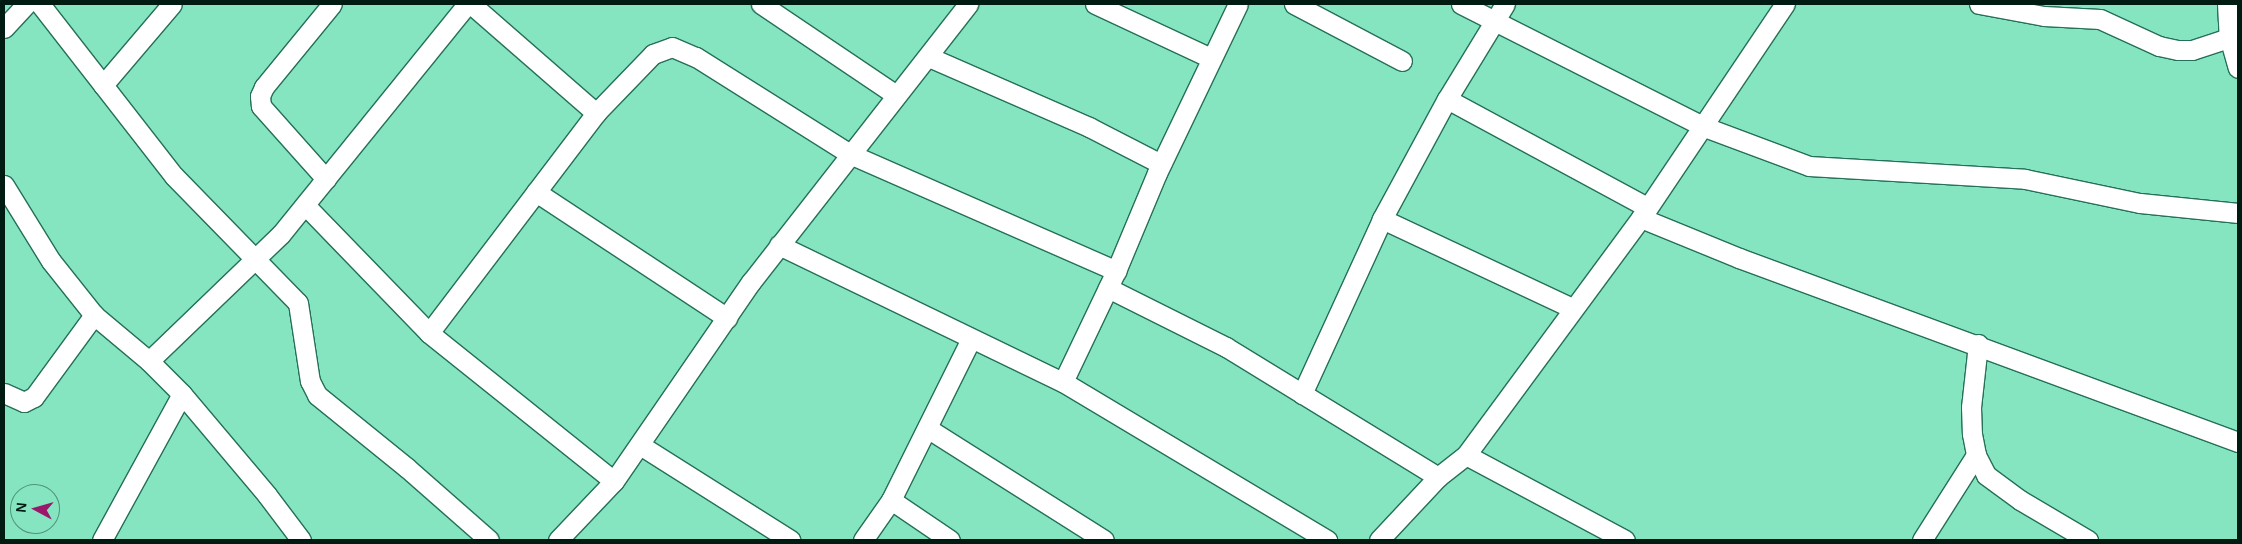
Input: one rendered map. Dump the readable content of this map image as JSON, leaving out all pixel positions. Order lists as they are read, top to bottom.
{
  "north": "left"
}
